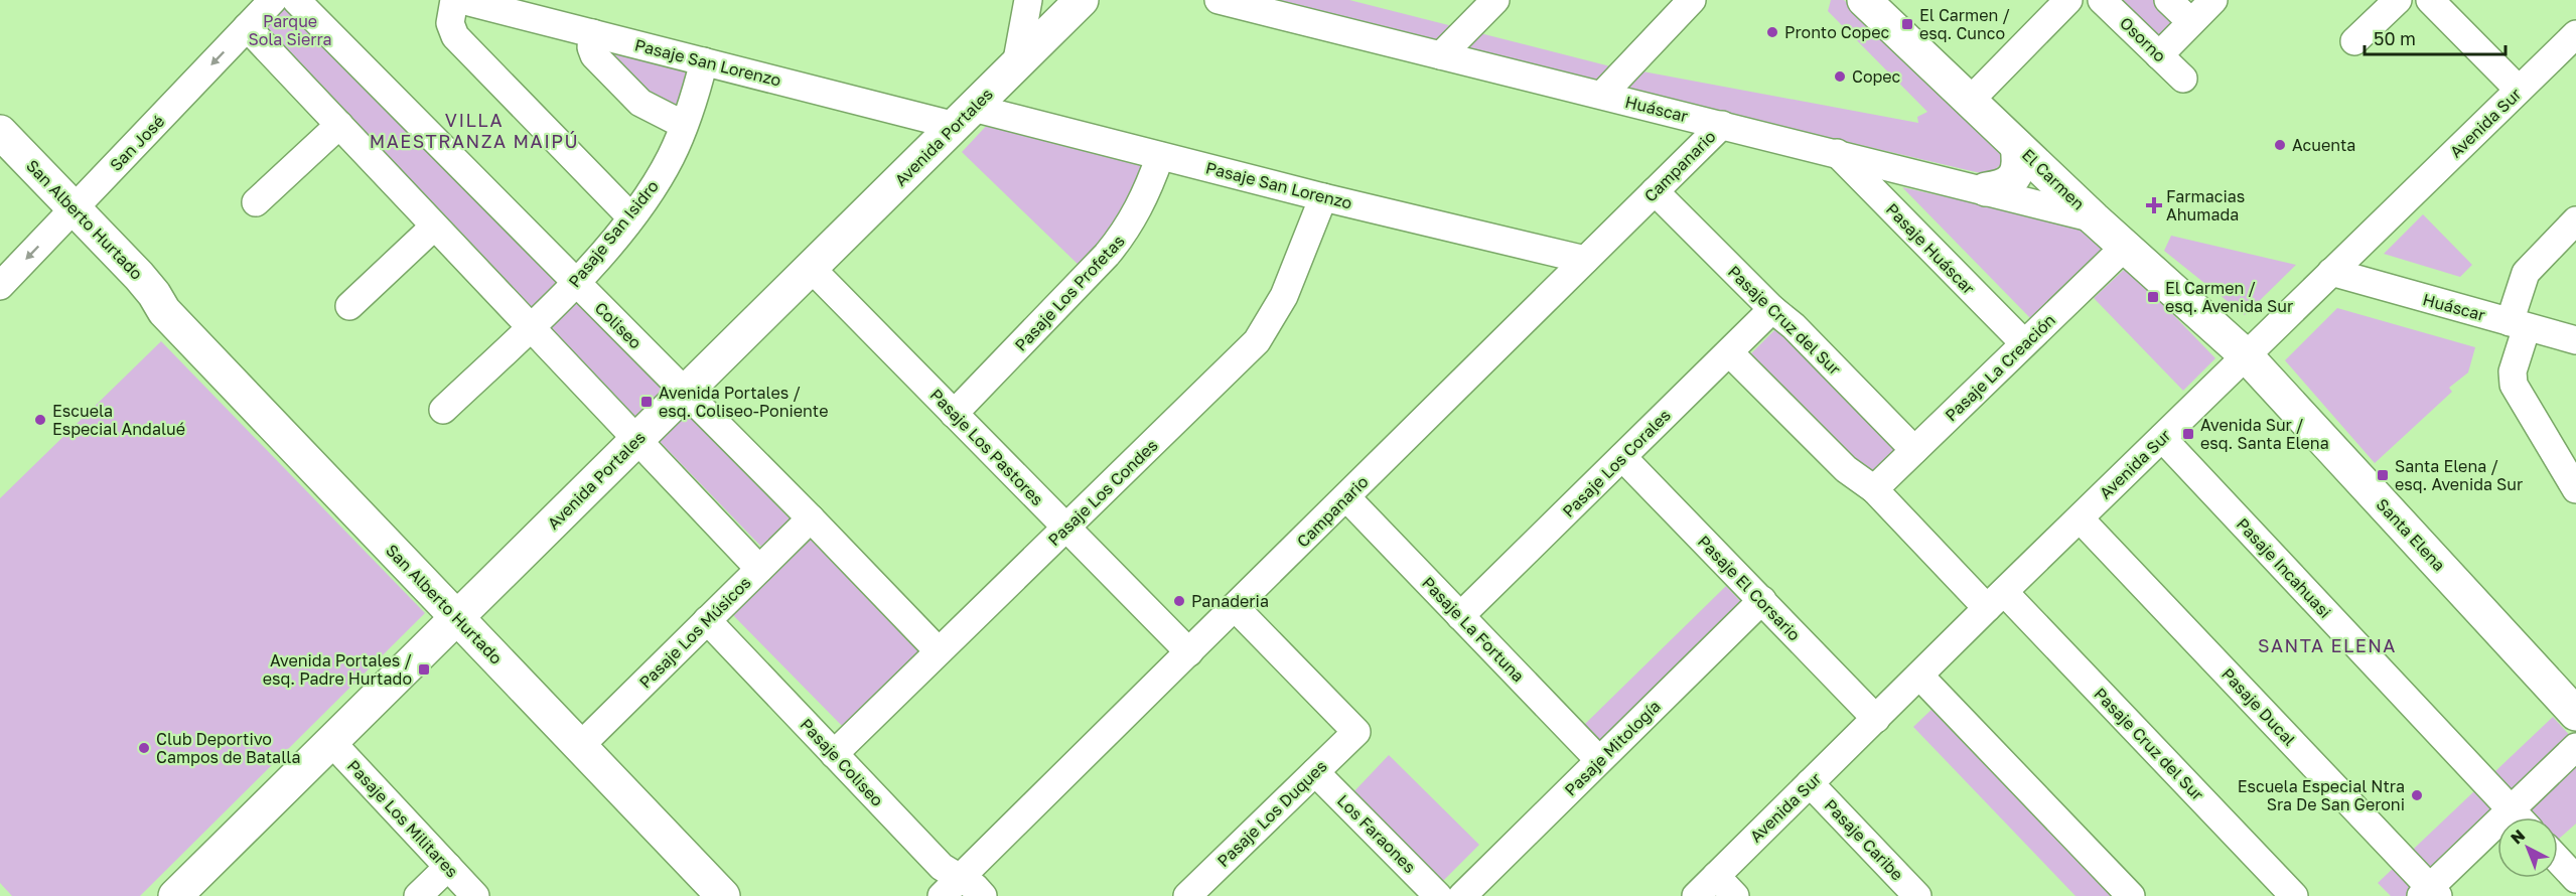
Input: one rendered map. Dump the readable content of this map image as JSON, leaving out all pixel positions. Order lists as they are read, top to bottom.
{
  "streets": {
    "main road": [
      "Avenida Portales",
      "El Carmen",
      "San Alberto Hurtado",
      "Santa Elena"
    ],
    "street": [
      "Osorno",
      "Pasaje San Lorenzo",
      "Huáscar",
      "Avenida Sur",
      "San José",
      "Campanario",
      "Pasaje San Isidro",
      "Pasaje Huáscar",
      "Pasaje Los Profetas",
      "Pasaje Cruz del Sur",
      "Coliseo",
      "Pasaje La Creación",
      "Pasaje Los Pastores",
      "Pasaje Los Corales",
      "Pasaje Los Condes",
      "Pasaje Incahuasi",
      "Pasaje El Corsario",
      "Pasaje La Fortuna",
      "Pasaje Los Músicos",
      "Pasaje Ducal",
      "Pasaje Mitología",
      "Pasaje Coliseo",
      "Pasaje Los Duques",
      "Pasaje Los Militares",
      "Los Faraones",
      "Pasaje Caribe"
    ]
  },
  "crossings": [
    ["Pasaje San Lorenzo", "Avenida Portales"],
    ["Pasaje San Lorenzo", "Campanario"],
    ["Pasaje San Lorenzo", "Pasaje San Isidro"],
    ["Pasaje San Lorenzo", "Pasaje Los Profetas"],
    ["Pasaje San Lorenzo", "Pasaje Los Condes"],
    ["Huáscar", "Avenida Sur"],
    ["Huáscar", "Campanario"],
    ["Huáscar", "El Carmen"],
    ["Huáscar", "Pasaje Huáscar"],
    ["Avenida Sur", "El Carmen"],
    ["Avenida Sur", "Pasaje Cruz del Sur"],
    ["Avenida Sur", "Santa Elena"],
    ["Avenida Sur", "Pasaje Incahuasi"],
    ["Avenida Sur", "Pasaje El Corsario"],
    ["Avenida Sur", "Pasaje Ducal"],
    ["Avenida Sur", "Pasaje Caribe"],
    ["Avenida Portales", "San Alberto Hurtado"],
    ["Avenida Portales", "Coliseo"],
    ["Avenida Portales", "Pasaje Los Pastores"],
    ["Avenida Portales", "Pasaje Los Militares"],
    ["San José", "San Alberto Hurtado"],
    ["Campanario", "Pasaje Cruz del Sur"],
    ["Campanario", "Pasaje Los Pastores"],
    ["Campanario", "Pasaje La Fortuna"],
    ["Campanario", "Pasaje Coliseo"],
    ["Campanario", "Pasaje Los Duques"],
    ["El Carmen", "Pasaje La Creación"],
    ["El Carmen", "Santa Elena"],
    ["San Alberto Hurtado", "Pasaje Los Músicos"],
    ["Pasaje San Isidro", "Coliseo"],
    ["Pasaje Huáscar", "Pasaje La Creación"],
    ["Pasaje Los Profetas", "Pasaje Los Pastores"],
    ["Pasaje Cruz del Sur", "Pasaje La Creación"],
    ["Pasaje Cruz del Sur", "Pasaje Los Corales"],
    ["Coliseo", "Pasaje Los Condes"],
    ["Coliseo", "Pasaje Los Músicos"],
    ["Pasaje Los Pastores", "Pasaje Los Condes"],
    ["Pasaje Los Corales", "Pasaje El Corsario"],
    ["Pasaje Los Corales", "Pasaje La Fortuna"],
    ["Pasaje Los Condes", "Pasaje Coliseo"],
    ["Pasaje El Corsario", "Pasaje Mitología"],
    ["Pasaje La Fortuna", "Pasaje Mitología"],
    ["Pasaje Los Músicos", "Pasaje Coliseo"],
    ["Pasaje Los Duques", "Los Faraones"]
  ],
  "districts": ["VILLA MAESTRANZA MAIPÚ", "SANTA ELENA"],
  "parks": ["Parque Sola Sierra"],
  "places": {
    "transit": [
      "El Carmen / esq. Cunco",
      "El Carmen / esq. Avenida Sur",
      "Avenida Portales / esq. Coliseo-Poniente",
      "Avenida Sur / esq. Santa Elena",
      "Santa Elena / esq. Avenida Sur",
      "Avenida Portales / esq. Padre Hurtado"
    ],
    "other": [
      "Pronto Copec",
      "Copec",
      "Acuenta",
      "Escuela Especial Andalué",
      "Panaderia",
      "Club Deportivo Campos de Batalla",
      "Escuela Especial Ntra Sra De San Geroni"
    ],
    "health": ["Farmacias Ahumada"]
  },
  "scale_bar": "50 m",
  "north": "top left"
}
